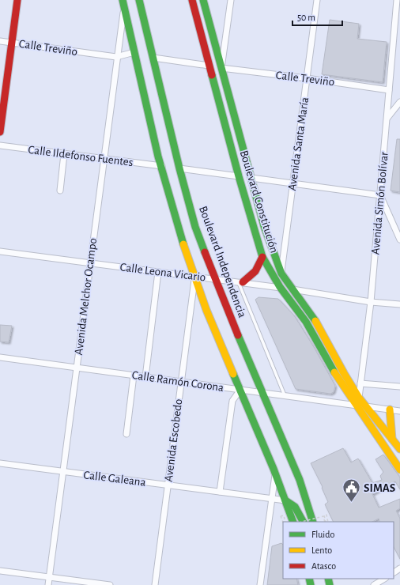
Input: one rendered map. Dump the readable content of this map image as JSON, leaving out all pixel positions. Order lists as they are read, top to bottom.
{
  "streets": {
    "main road": ["Boulevard Constitución", "Boulevard Independencia"],
    "street": [
      "Calle Treviño",
      "Avenida Santa María",
      "Calle Ildefonso Fuentes",
      "Avenida Simón Bolívar",
      "Calle Leona Vicario",
      "Avenida Melchor Ocampo",
      "Calle Ramón Corona",
      "Avenida Escobedo",
      "Calle Galeana"
    ]
  },
  "crossings": [
    ["Calle Treviño", "Avenida Santa María"],
    ["Calle Treviño", "Boulevard Constitución"],
    ["Calle Treviño", "Avenida Simón Bolívar"],
    ["Calle Treviño", "Avenida Melchor Ocampo"],
    ["Avenida Santa María", "Boulevard Constitución"],
    ["Avenida Santa María", "Calle Leona Vicario"],
    ["Calle Ildefonso Fuentes", "Avenida Melchor Ocampo"],
    ["Boulevard Constitución", "Avenida Simón Bolívar"],
    ["Boulevard Constitución", "Calle Leona Vicario"],
    ["Boulevard Constitución", "Calle Ramón Corona"],
    ["Avenida Simón Bolívar", "Calle Leona Vicario"],
    ["Avenida Simón Bolívar", "Calle Ramón Corona"],
    ["Boulevard Independencia", "Calle Leona Vicario"],
    ["Boulevard Independencia", "Calle Ramón Corona"],
    ["Calle Leona Vicario", "Avenida Melchor Ocampo"],
    ["Calle Leona Vicario", "Avenida Escobedo"],
    ["Avenida Melchor Ocampo", "Calle Ramón Corona"],
    ["Avenida Melchor Ocampo", "Calle Galeana"],
    ["Calle Ramón Corona", "Avenida Escobedo"],
    ["Avenida Escobedo", "Calle Galeana"]
  ],
  "places": {
    "public building": ["SIMAS"]
  },
  "legend": ["Fluido", "Lento", "Atasco"],
  "scale_bar": "50 m"
}
